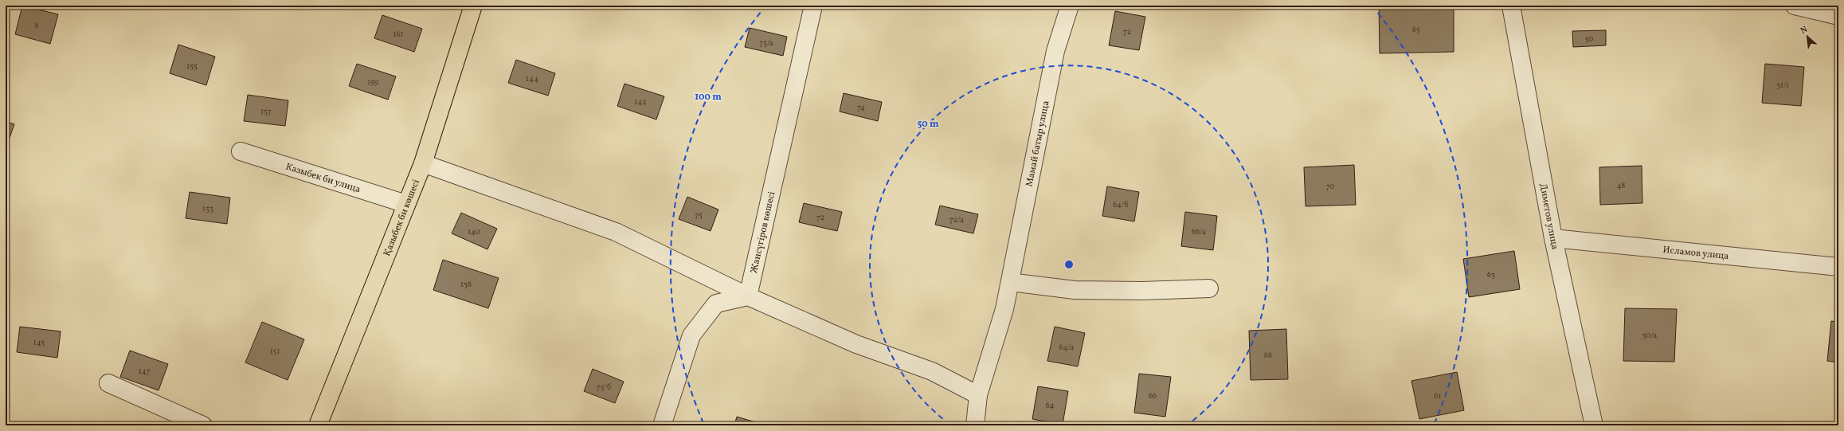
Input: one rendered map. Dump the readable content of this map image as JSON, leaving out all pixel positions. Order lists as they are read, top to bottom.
{
  "streets": {
    "main road": ["Қазыбек би көшесі"],
    "street": [
      "Мамай батыр улица",
      "Казыбек би улица",
      "Диметов улица",
      "Жансүгіров көшесі",
      "Исламов улица"
    ]
  },
  "crossings": [
    ["Казыбек би улица", "Қазыбек би көшесі"],
    ["Диметов улица", "Исламов улица"]
  ],
  "house_numbers": [
    "8",
    "65",
    "72",
    "161",
    "50",
    "75/а",
    "155",
    "144",
    "159",
    "31/1",
    "142",
    "74",
    "157",
    "48",
    "70",
    "64/б",
    "153",
    "75",
    "72",
    "72/a",
    "140",
    "66/а",
    "63",
    "138",
    "50/а",
    "145",
    "64/а",
    "151",
    "68",
    "147",
    "75/б",
    "66",
    "61",
    "64"
  ],
  "north": "top left",
  "rings": ["100 m", "50 m"]
}
